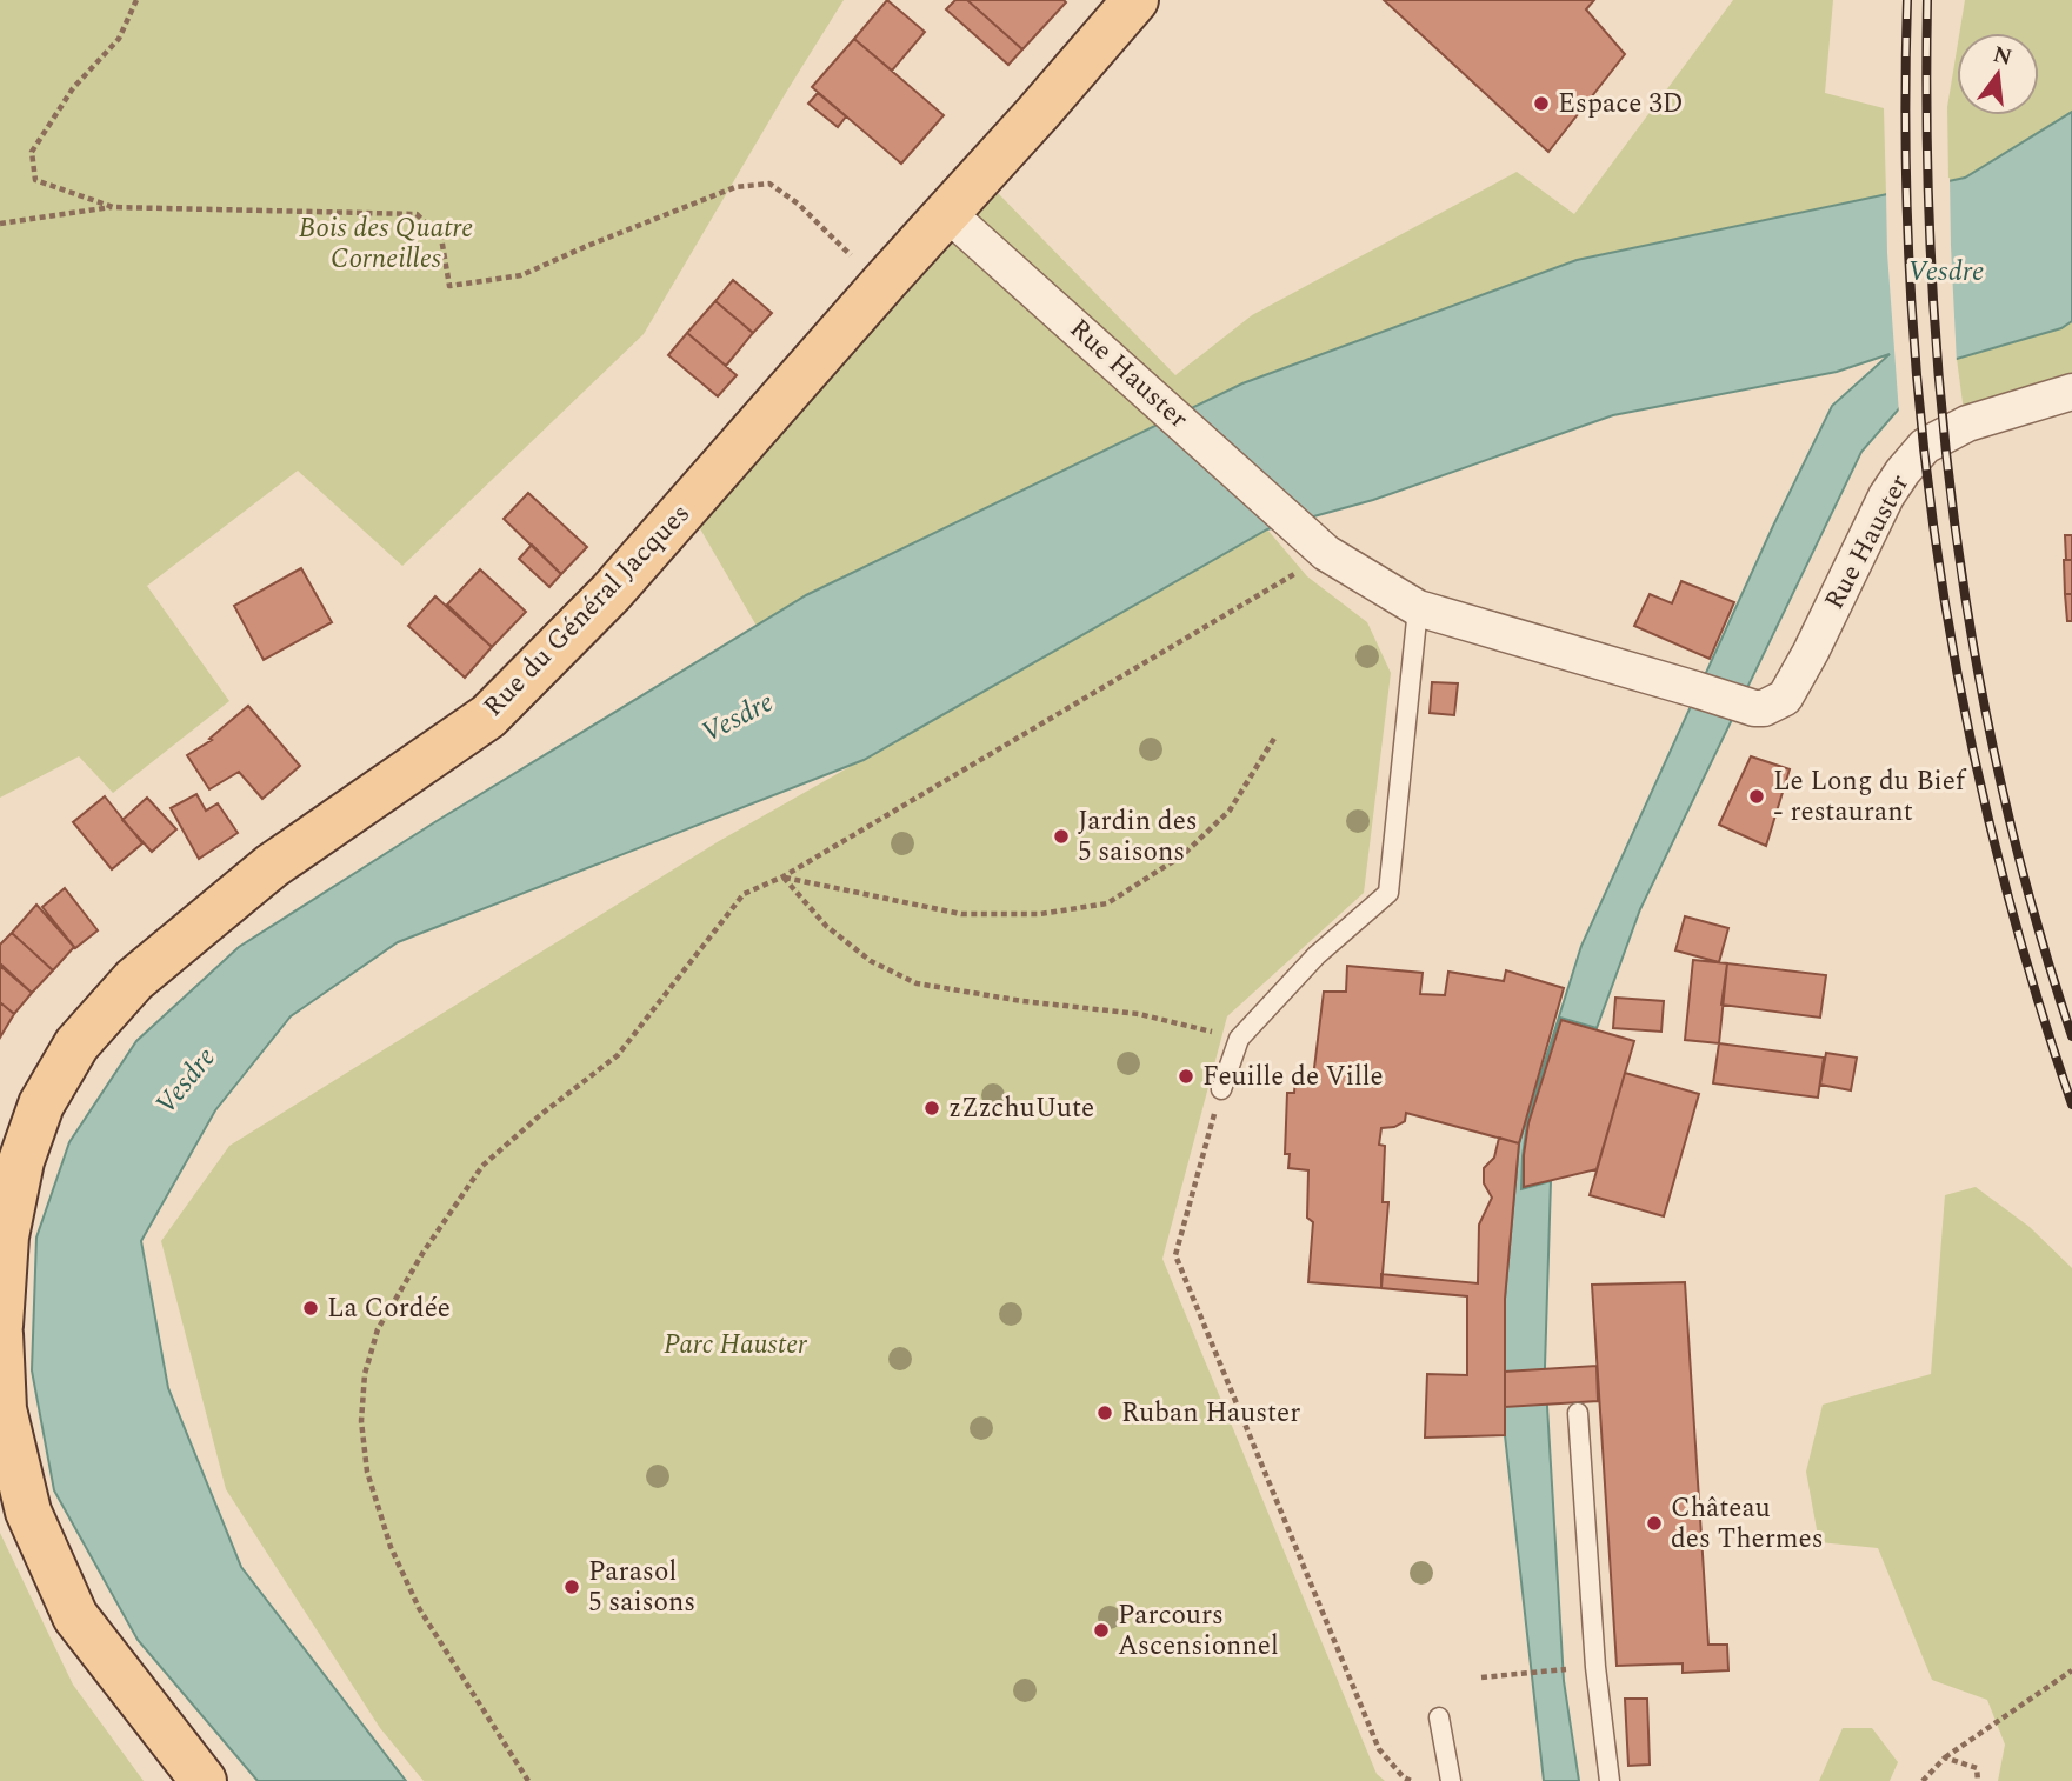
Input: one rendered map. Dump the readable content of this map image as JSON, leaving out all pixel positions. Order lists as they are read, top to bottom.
{
  "streets": {
    "main road": ["Rue du Général Jacques"],
    "street": ["Rue Hauster"]
  },
  "crossings": [
    ["Rue Hauster", "Rue du Général Jacques"]
  ],
  "water": ["Vesdre"],
  "parks": ["Bois des Quatre Corneilles", "Parc Hauster"],
  "places": [
    "Espace 3D",
    "Le Long du Bief - restaurant",
    "Jardin des 5 saisons",
    "Feuille de Ville",
    "zZzchuUute",
    "La Cordée",
    "Ruban Hauster",
    "Château des Thermes",
    "Parasol 5 saisons",
    "Parcours Ascensionnel"
  ],
  "north": "top"
}
